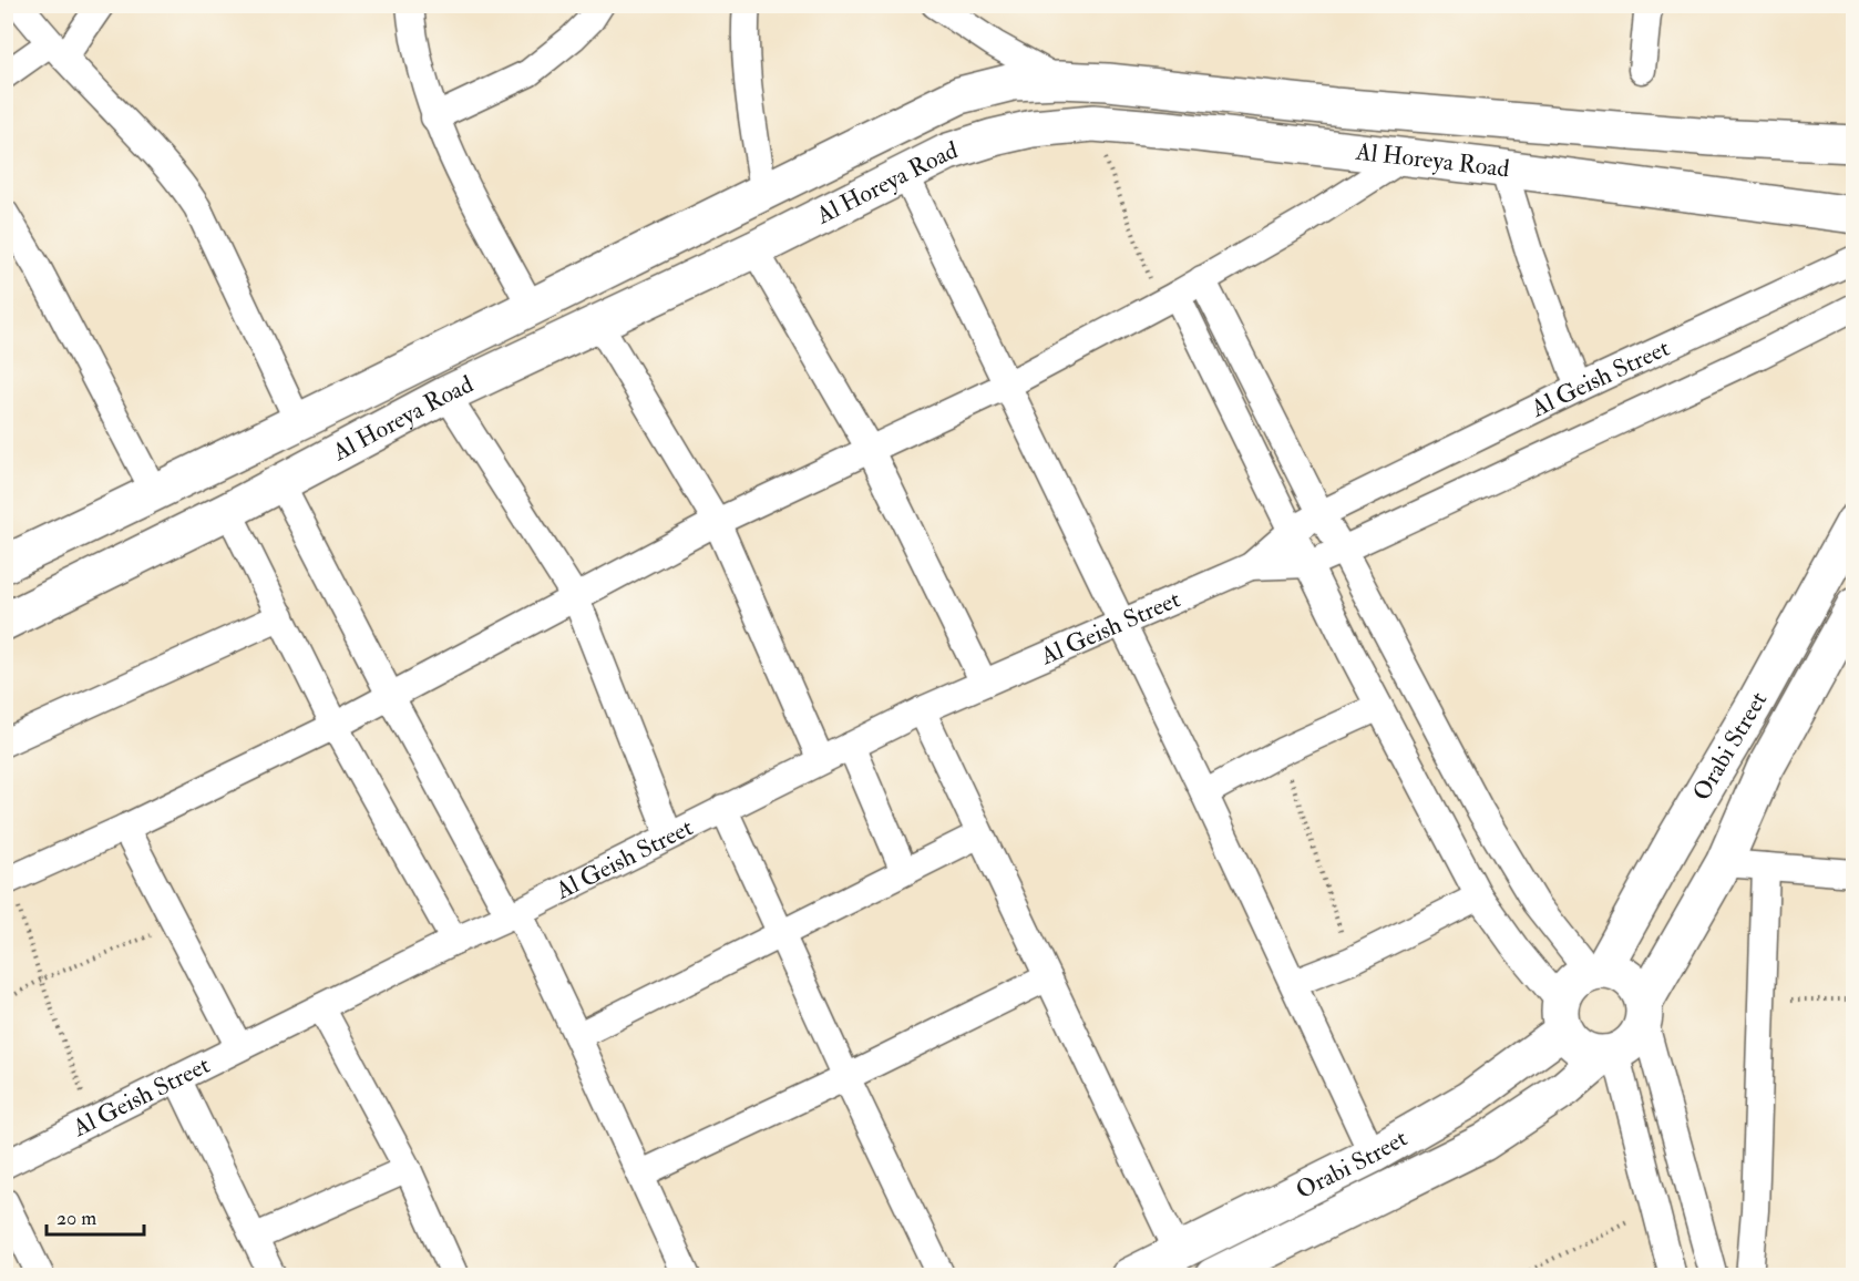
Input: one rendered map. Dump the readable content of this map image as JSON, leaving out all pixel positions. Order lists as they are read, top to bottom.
{
  "streets": {
    "main road": ["Al Horeya Road", "Orabi Street"],
    "street": ["Al Geish Street"]
  },
  "scale_bar": "20 m"
}
